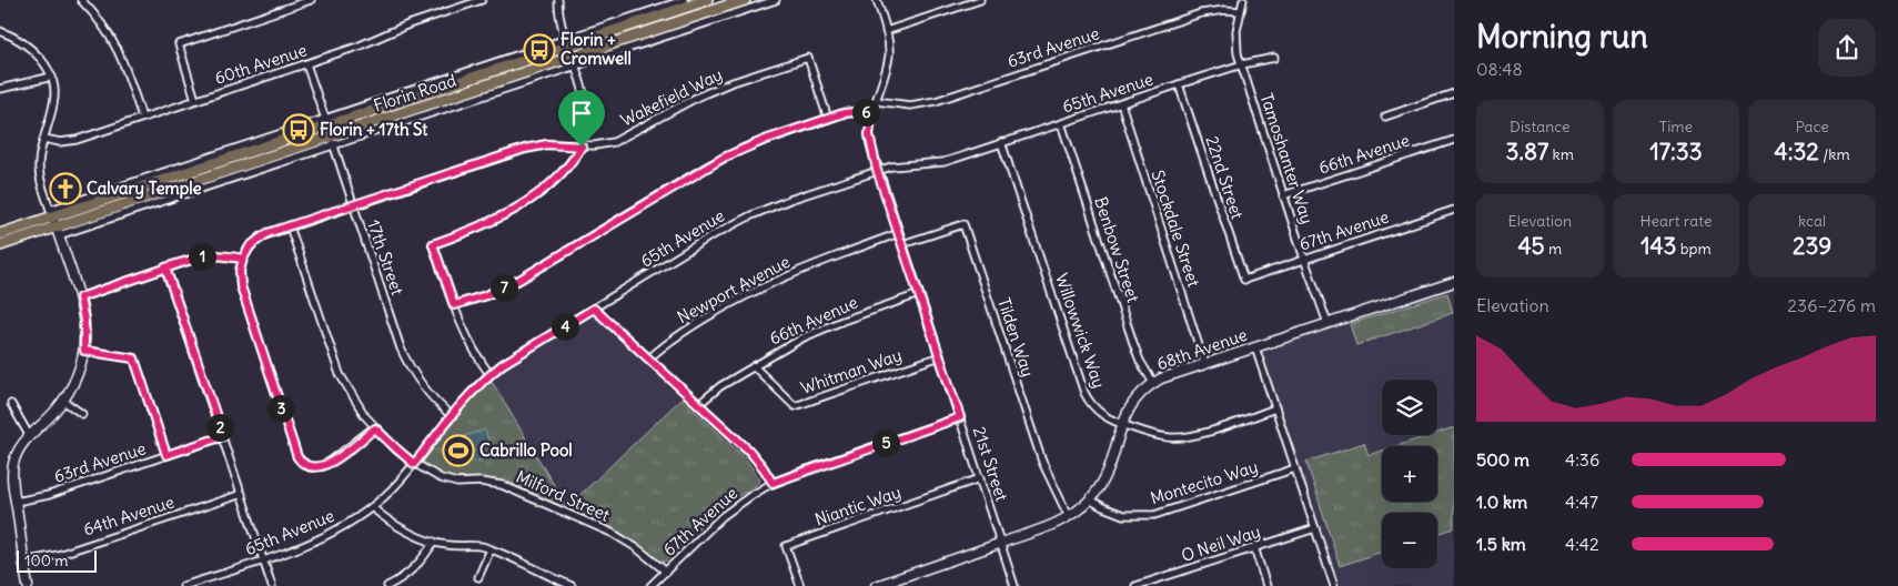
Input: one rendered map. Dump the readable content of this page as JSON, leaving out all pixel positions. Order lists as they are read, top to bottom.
{
  "streets": {
    "main road": ["Florin Road"],
    "street": [
      "63rd Avenue",
      "60th Avenue",
      "65th Avenue",
      "Wakefield Way",
      "66th Avenue",
      "Tamoshanter Way",
      "22nd Street",
      "Stockdale Street",
      "67th Avenue",
      "Benbow Street",
      "17th Street",
      "Newport Avenue",
      "Willowwick Way",
      "Tilden Way",
      "68th Avenue",
      "Whitman Way",
      "21st Street",
      "Montecito Way",
      "Milford Street",
      "Niantic Way",
      "64th Avenue",
      "O Neil Way"
    ]
  },
  "crossings": [
    ["63rd Avenue", "Tamoshanter Way"],
    ["63rd Avenue", "21st Street"],
    ["60th Avenue", "17th Street"],
    ["Florin Road", "17th Street"],
    ["65th Avenue", "Tamoshanter Way"],
    ["65th Avenue", "22nd Street"],
    ["65th Avenue", "Stockdale Street"],
    ["65th Avenue", "Benbow Street"],
    ["65th Avenue", "17th Street"],
    ["65th Avenue", "Willowwick Way"],
    ["65th Avenue", "21st Street"],
    ["65th Avenue", "Milford Street"],
    ["Wakefield Way", "17th Street"],
    ["Wakefield Way", "Milford Street"],
    ["66th Avenue", "Tamoshanter Way"],
    ["66th Avenue", "Whitman Way"],
    ["66th Avenue", "21st Street"],
    ["Tamoshanter Way", "67th Avenue"],
    ["Tamoshanter Way", "68th Avenue"],
    ["22nd Street", "67th Avenue"],
    ["Stockdale Street", "68th Avenue"],
    ["67th Avenue", "21st Street"],
    ["67th Avenue", "Milford Street"],
    ["Benbow Street", "68th Avenue"],
    ["Newport Avenue", "21st Street"],
    ["Willowwick Way", "68th Avenue"],
    ["Tilden Way", "68th Avenue"],
    ["Tilden Way", "21st Street"],
    ["68th Avenue", "21st Street"],
    ["68th Avenue", "Montecito Way"],
    ["Whitman Way", "21st Street"],
    ["21st Street", "Niantic Way"]
  ],
  "places": {
    "bus stop": ["Florin + Cromwell", "Florin + 17th St"],
    "church": ["Calvary Temple"],
    "sports": ["Cabrillo Pool"]
  },
  "scale_bar": "100 m",
  "page": {
    "heading": ["Morning run", "08:48"],
    "stats": [
      ["Distance", "3.87 km"],
      ["Time", "17:33"],
      ["Pace", "4:32 /km"],
      ["Elevation", "45 m"],
      ["Heart rate", "143 bpm"],
      ["kcal", "239"]
    ],
    "pins": [
      "6",
      "1",
      "7",
      "4",
      "3",
      "2",
      "5"
    ],
    "chart": ["Elevation", "236–276 m"],
    "map_buttons": ["+", "−"],
    "list": [
      {
        "name": "500 m",
        "note": "4:36"
      },
      {
        "name": "1.0 km",
        "note": "4:47"
      },
      {
        "name": "1.5 km",
        "note": "4:42"
      }
    ],
    "scale": "100 m"
  }
}
